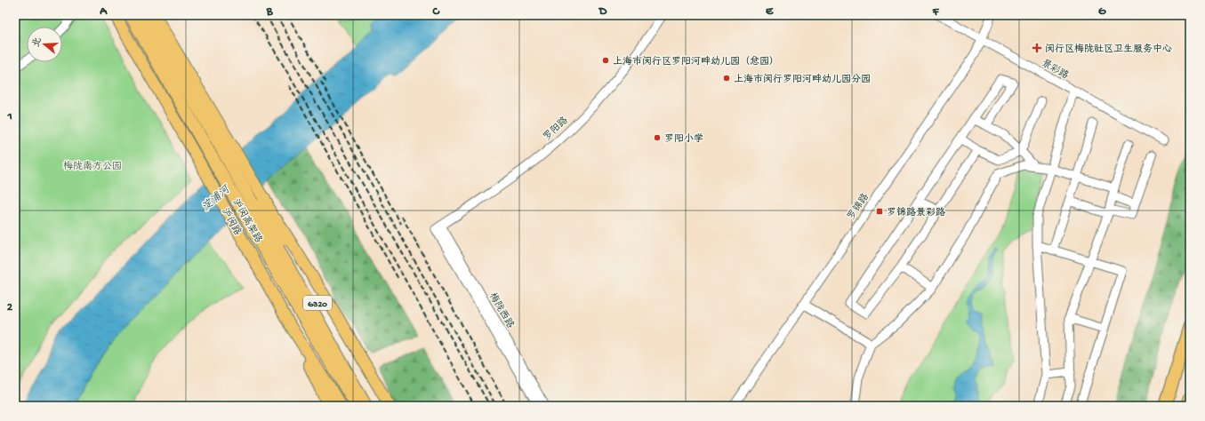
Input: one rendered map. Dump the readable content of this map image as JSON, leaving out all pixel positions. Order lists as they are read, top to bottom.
{
  "streets": {
    "highway": ["沪闵高架路", "G320"],
    "main road": ["沪闵路"],
    "street": [
      "景彩路",
      "罗阳路",
      "罗锦路",
      "梅陇西路"
    ]
  },
  "crossings": [
    ["景彩路", "罗锦路"],
    ["罗阳路", "梅陇西路"]
  ],
  "water": ["淀浦河"],
  "parks": ["梅陇南方公园"],
  "places": {
    "health": ["闵行区梅陇社区卫生服务中心"],
    "other": ["上海市闵行区罗阳河畔幼儿园（总园）", "上海市闵行罗阳河畔幼儿园分园", "罗阳小学"],
    "transit": ["罗锦路景彩路"]
  },
  "north": "left",
  "grid": {
    "columns": [
      "A",
      "B",
      "C",
      "D",
      "E",
      "F",
      "G"
    ],
    "rows": ["1", "2"]
  }
}
